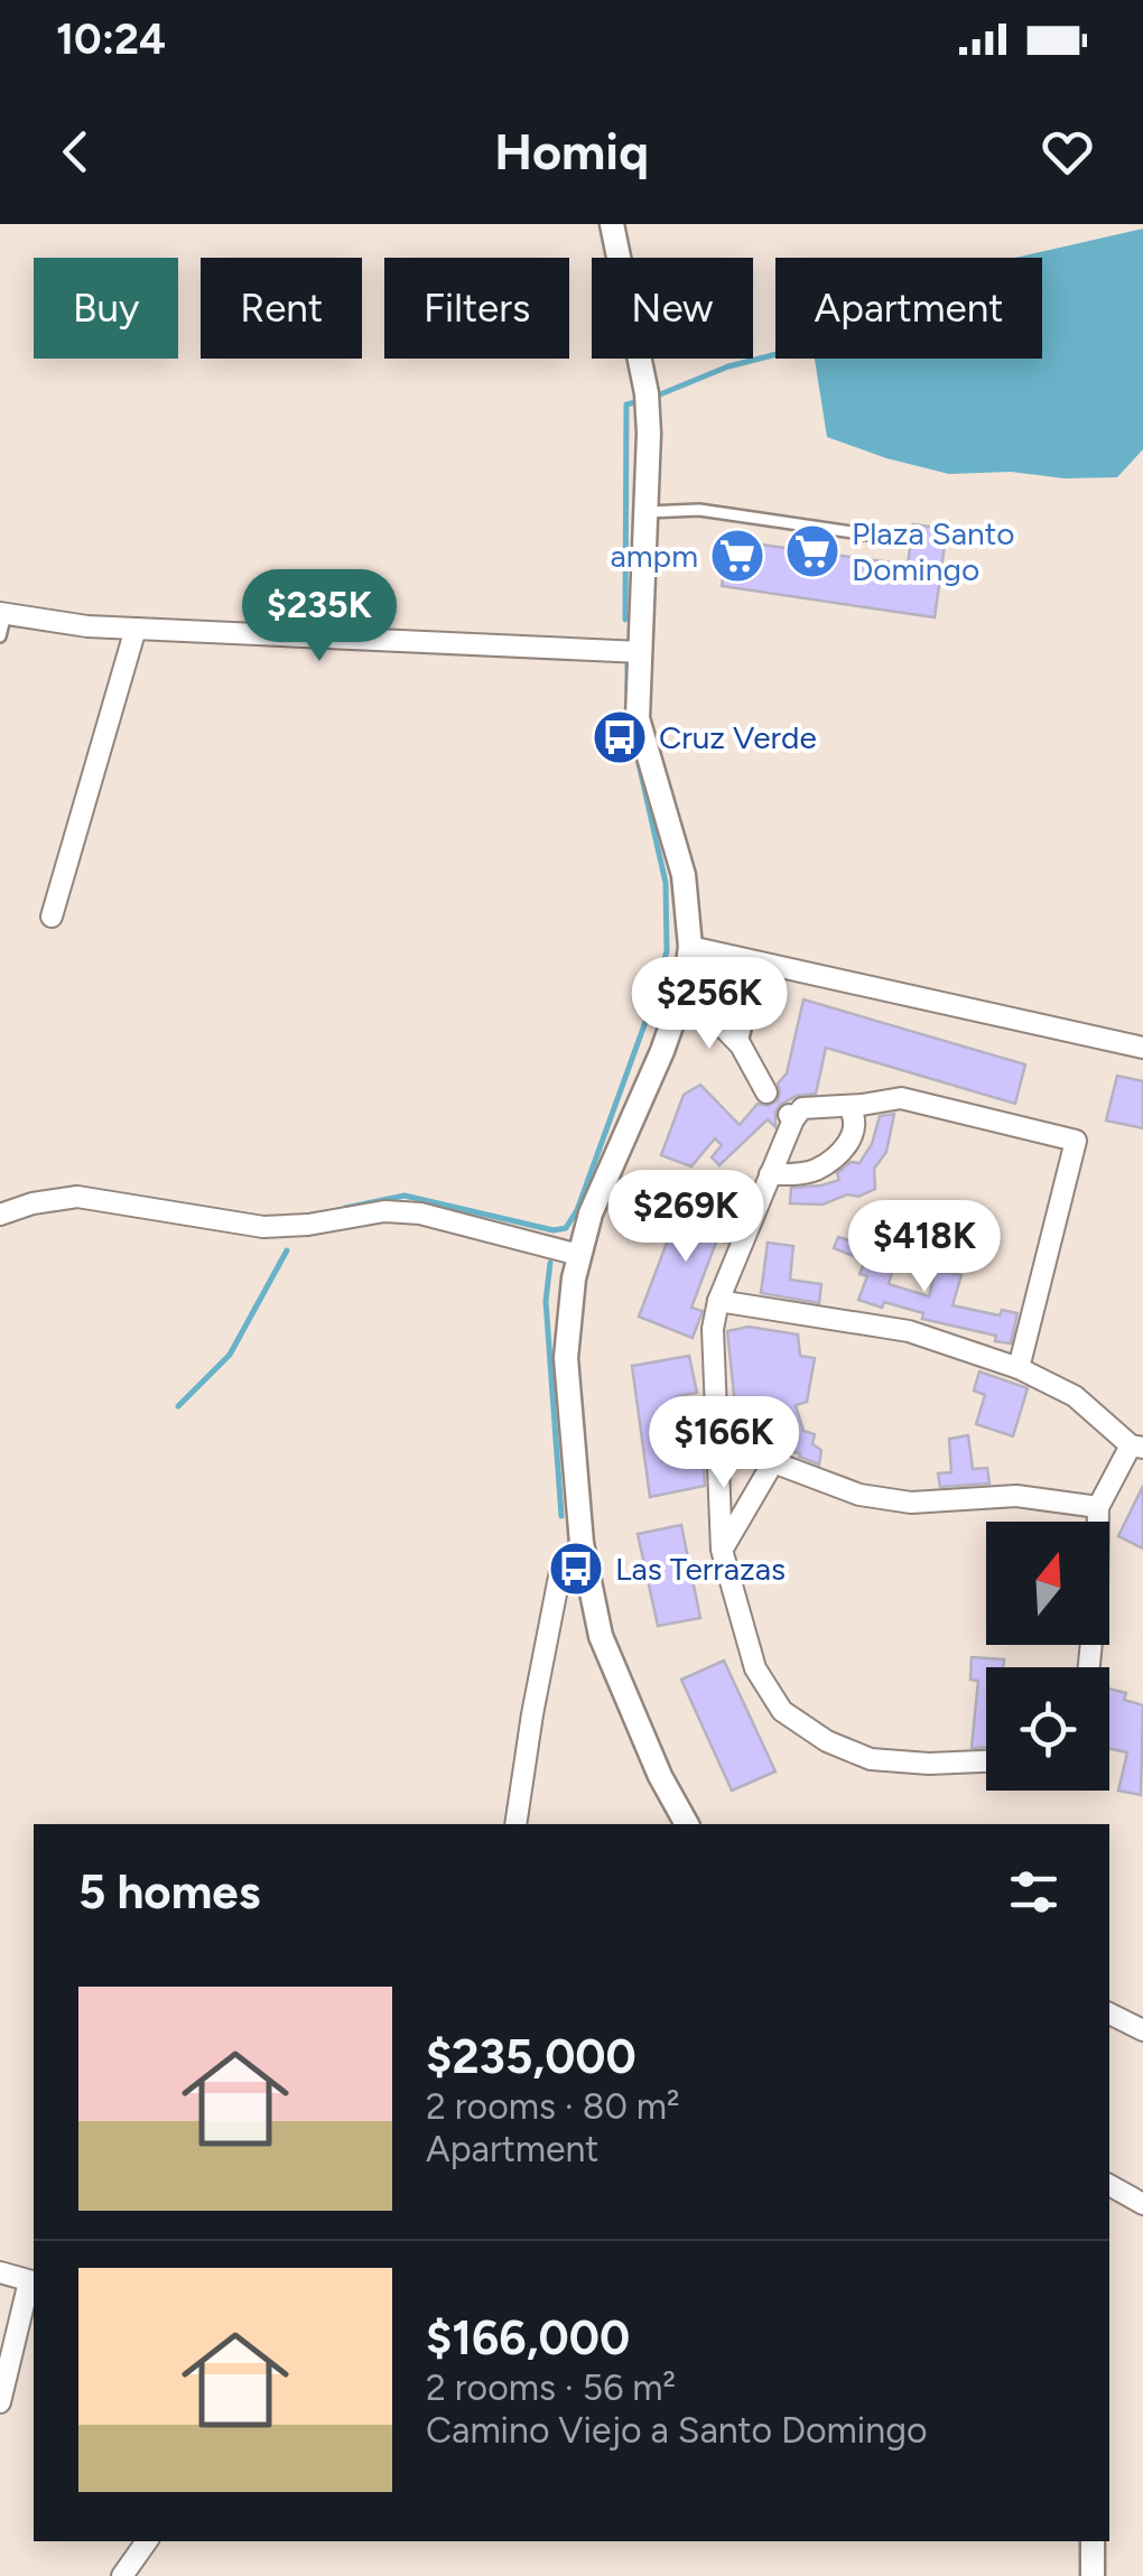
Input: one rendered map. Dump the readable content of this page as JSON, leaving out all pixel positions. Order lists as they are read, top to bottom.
{
  "places": {
    "supermarket": ["Plaza Santo Domingo", "ampm"],
    "bus stop": ["Cruz Verde", "Las Terrazas"]
  },
  "north": "top",
  "page": {
    "status": "10:24",
    "header": "Homiq",
    "chip": [
      "Buy",
      "Rent",
      "Filters",
      "New",
      "Apartment"
    ],
    "price": [
      "$235K",
      "$256K",
      "$269K",
      "$418K",
      "$166K"
    ],
    "heading": "5 homes",
    "list": [
      {
        "name": "$235,000",
        "note": "2 rooms · 80 m² · Apartment"
      },
      {
        "name": "$166,000",
        "note": "2 rooms · 56 m² · Camino Viejo a Santo Domingo"
      }
    ]
  }
}
